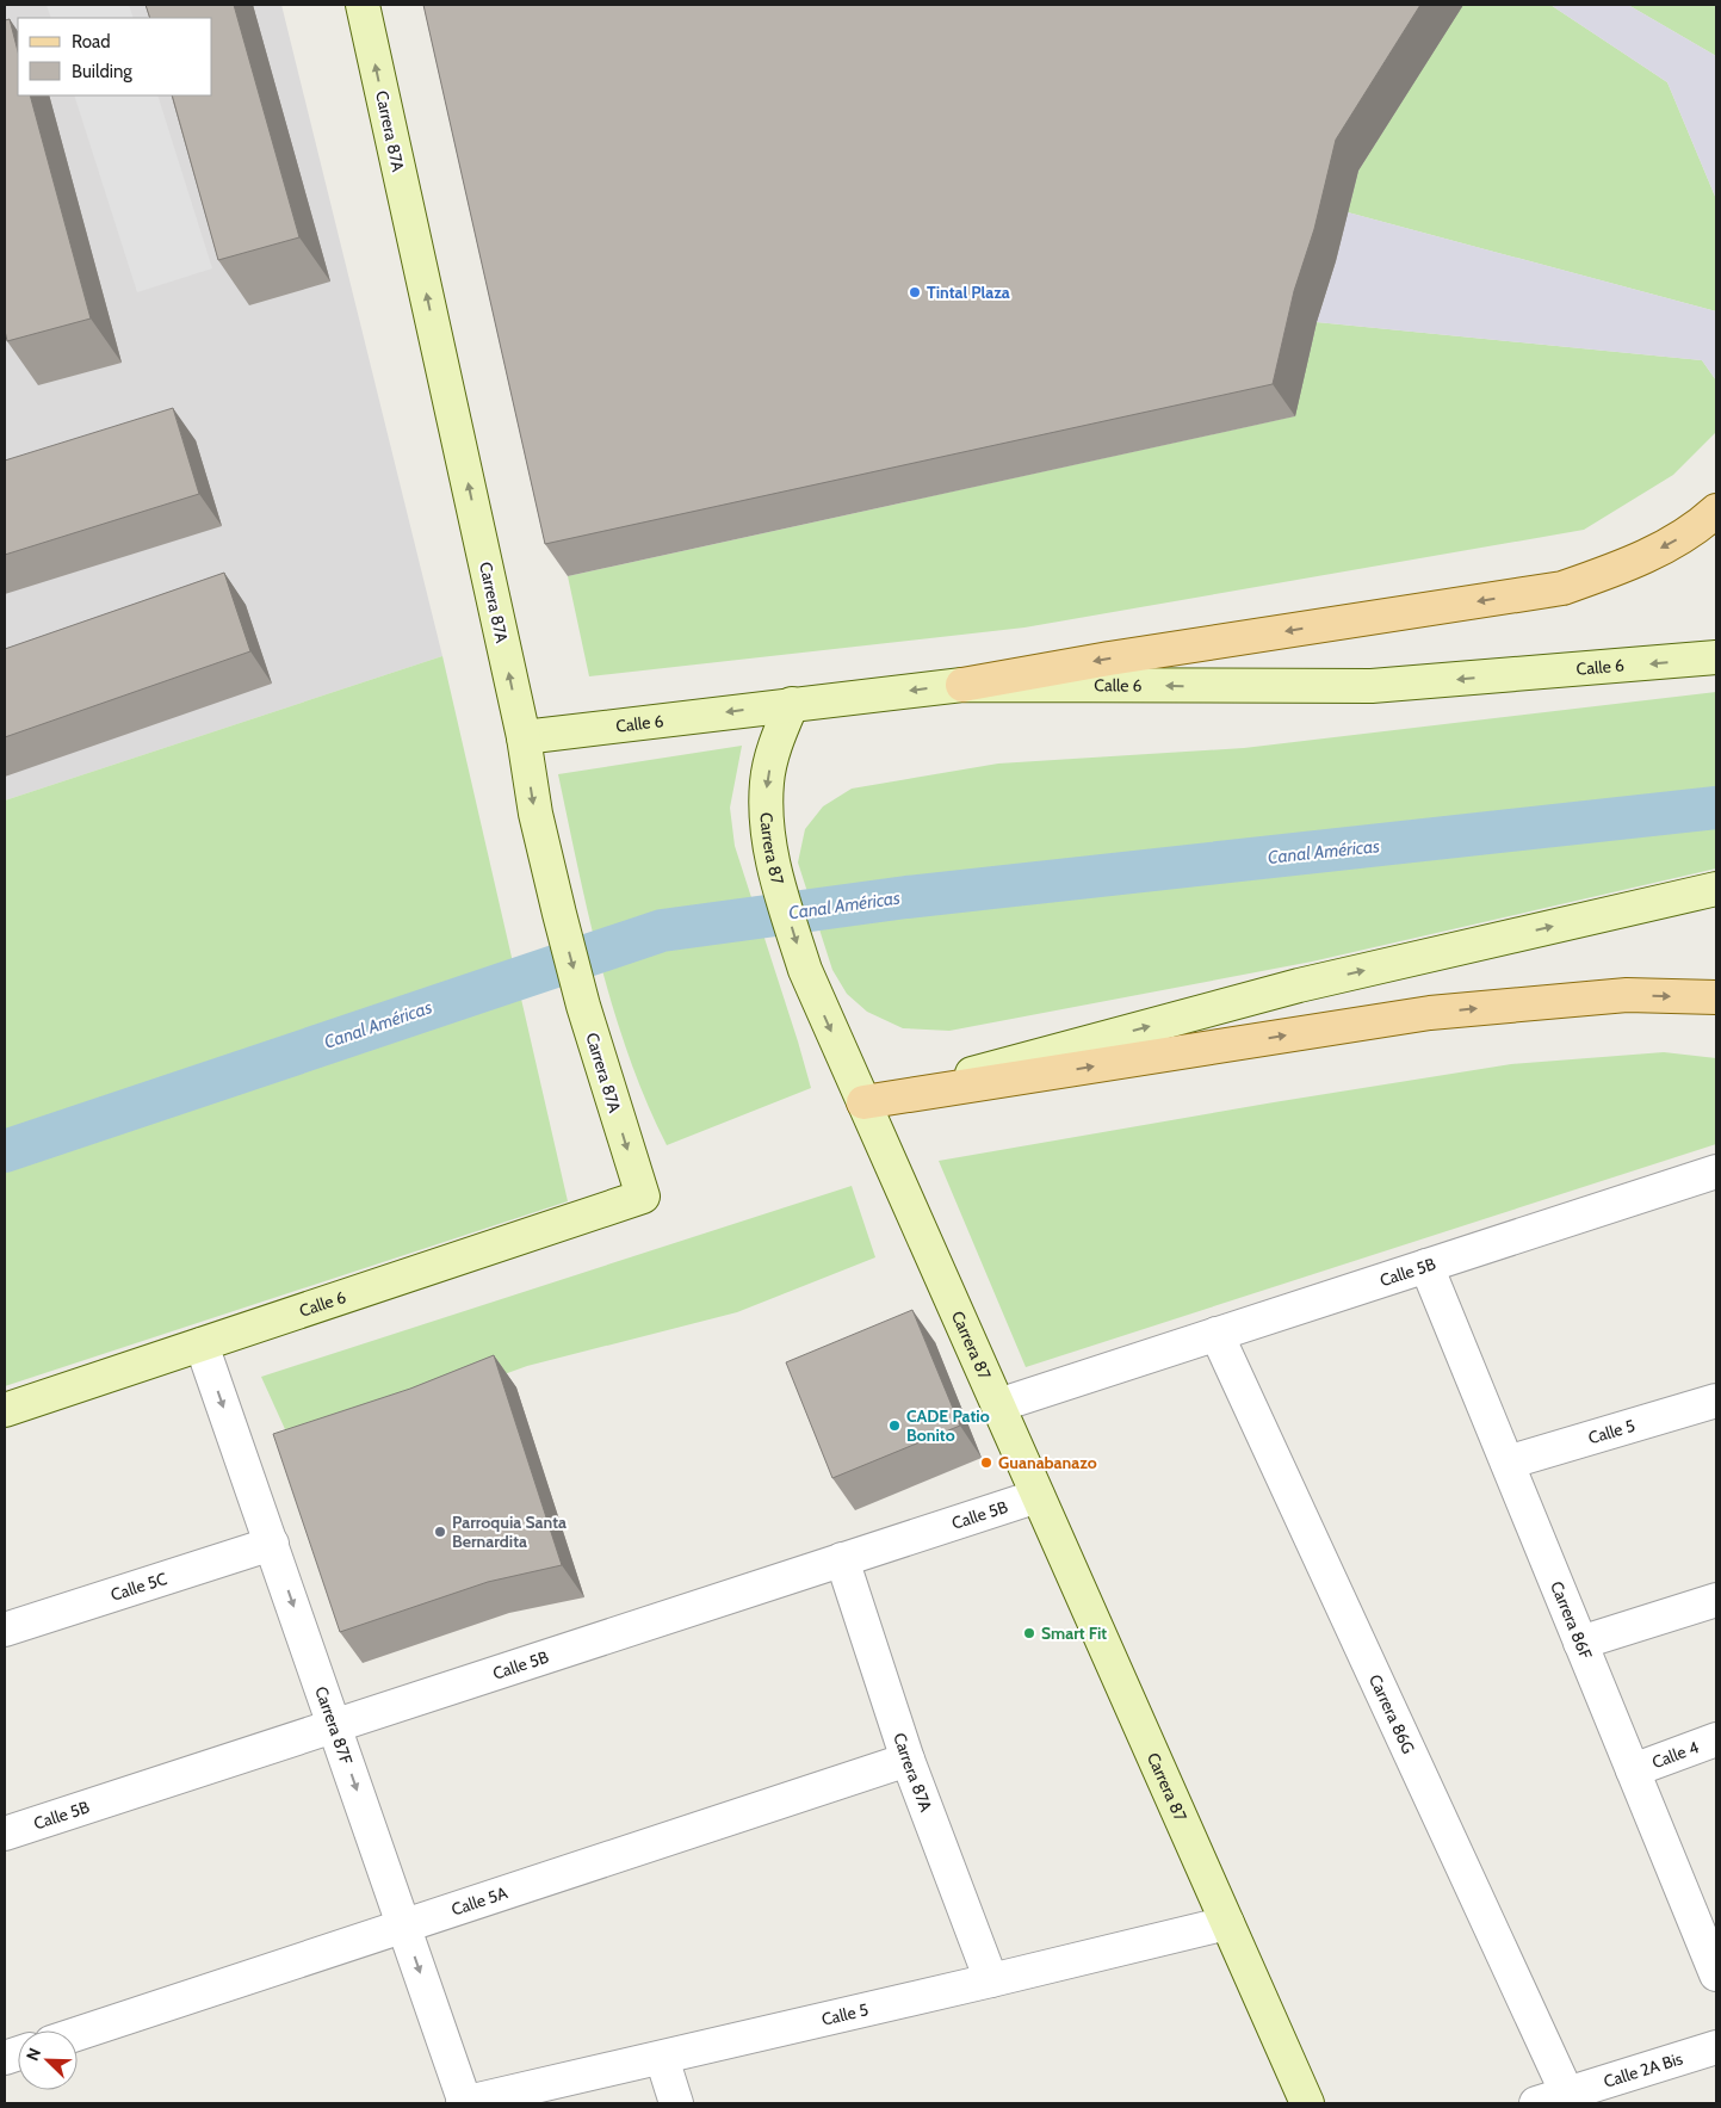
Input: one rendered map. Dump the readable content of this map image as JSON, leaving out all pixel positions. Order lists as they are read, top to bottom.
{
  "streets": {
    "street": [
      "Carrera 87A",
      "Calle 6",
      "Carrera 87",
      "Calle 5B",
      "Calle 5",
      "Calle 5C",
      "Carrera 86F",
      "Carrera 86G",
      "Carrera 87F",
      "Calle 4",
      "Calle 5A",
      "Calle 2A Bis"
    ]
  },
  "crossings": [
    ["Carrera 87A", "Calle 6"],
    ["Carrera 87A", "Calle 5B"],
    ["Carrera 87A", "Calle 5"],
    ["Carrera 87A", "Calle 5A"],
    ["Calle 6", "Carrera 87"],
    ["Calle 6", "Carrera 87F"],
    ["Carrera 87", "Calle 5B"],
    ["Carrera 87", "Calle 5"],
    ["Calle 5B", "Carrera 86F"],
    ["Calle 5B", "Carrera 86G"],
    ["Calle 5B", "Carrera 87F"],
    ["Calle 5", "Carrera 86F"],
    ["Calle 5", "Carrera 87F"],
    ["Calle 5C", "Carrera 87F"],
    ["Carrera 86F", "Calle 4"],
    ["Carrera 86G", "Calle 2A Bis"],
    ["Carrera 87F", "Calle 5A"]
  ],
  "one_way": ["Carrera 87F"],
  "water": ["Canal Américas"],
  "places": [
    "Tintal Plaza",
    "CADE Patio Bonito",
    "Guanabanazo",
    "Parroquia Santa Bernardita",
    "Smart Fit"
  ],
  "legend": ["Road", "Building"],
  "north": "top left"
}
